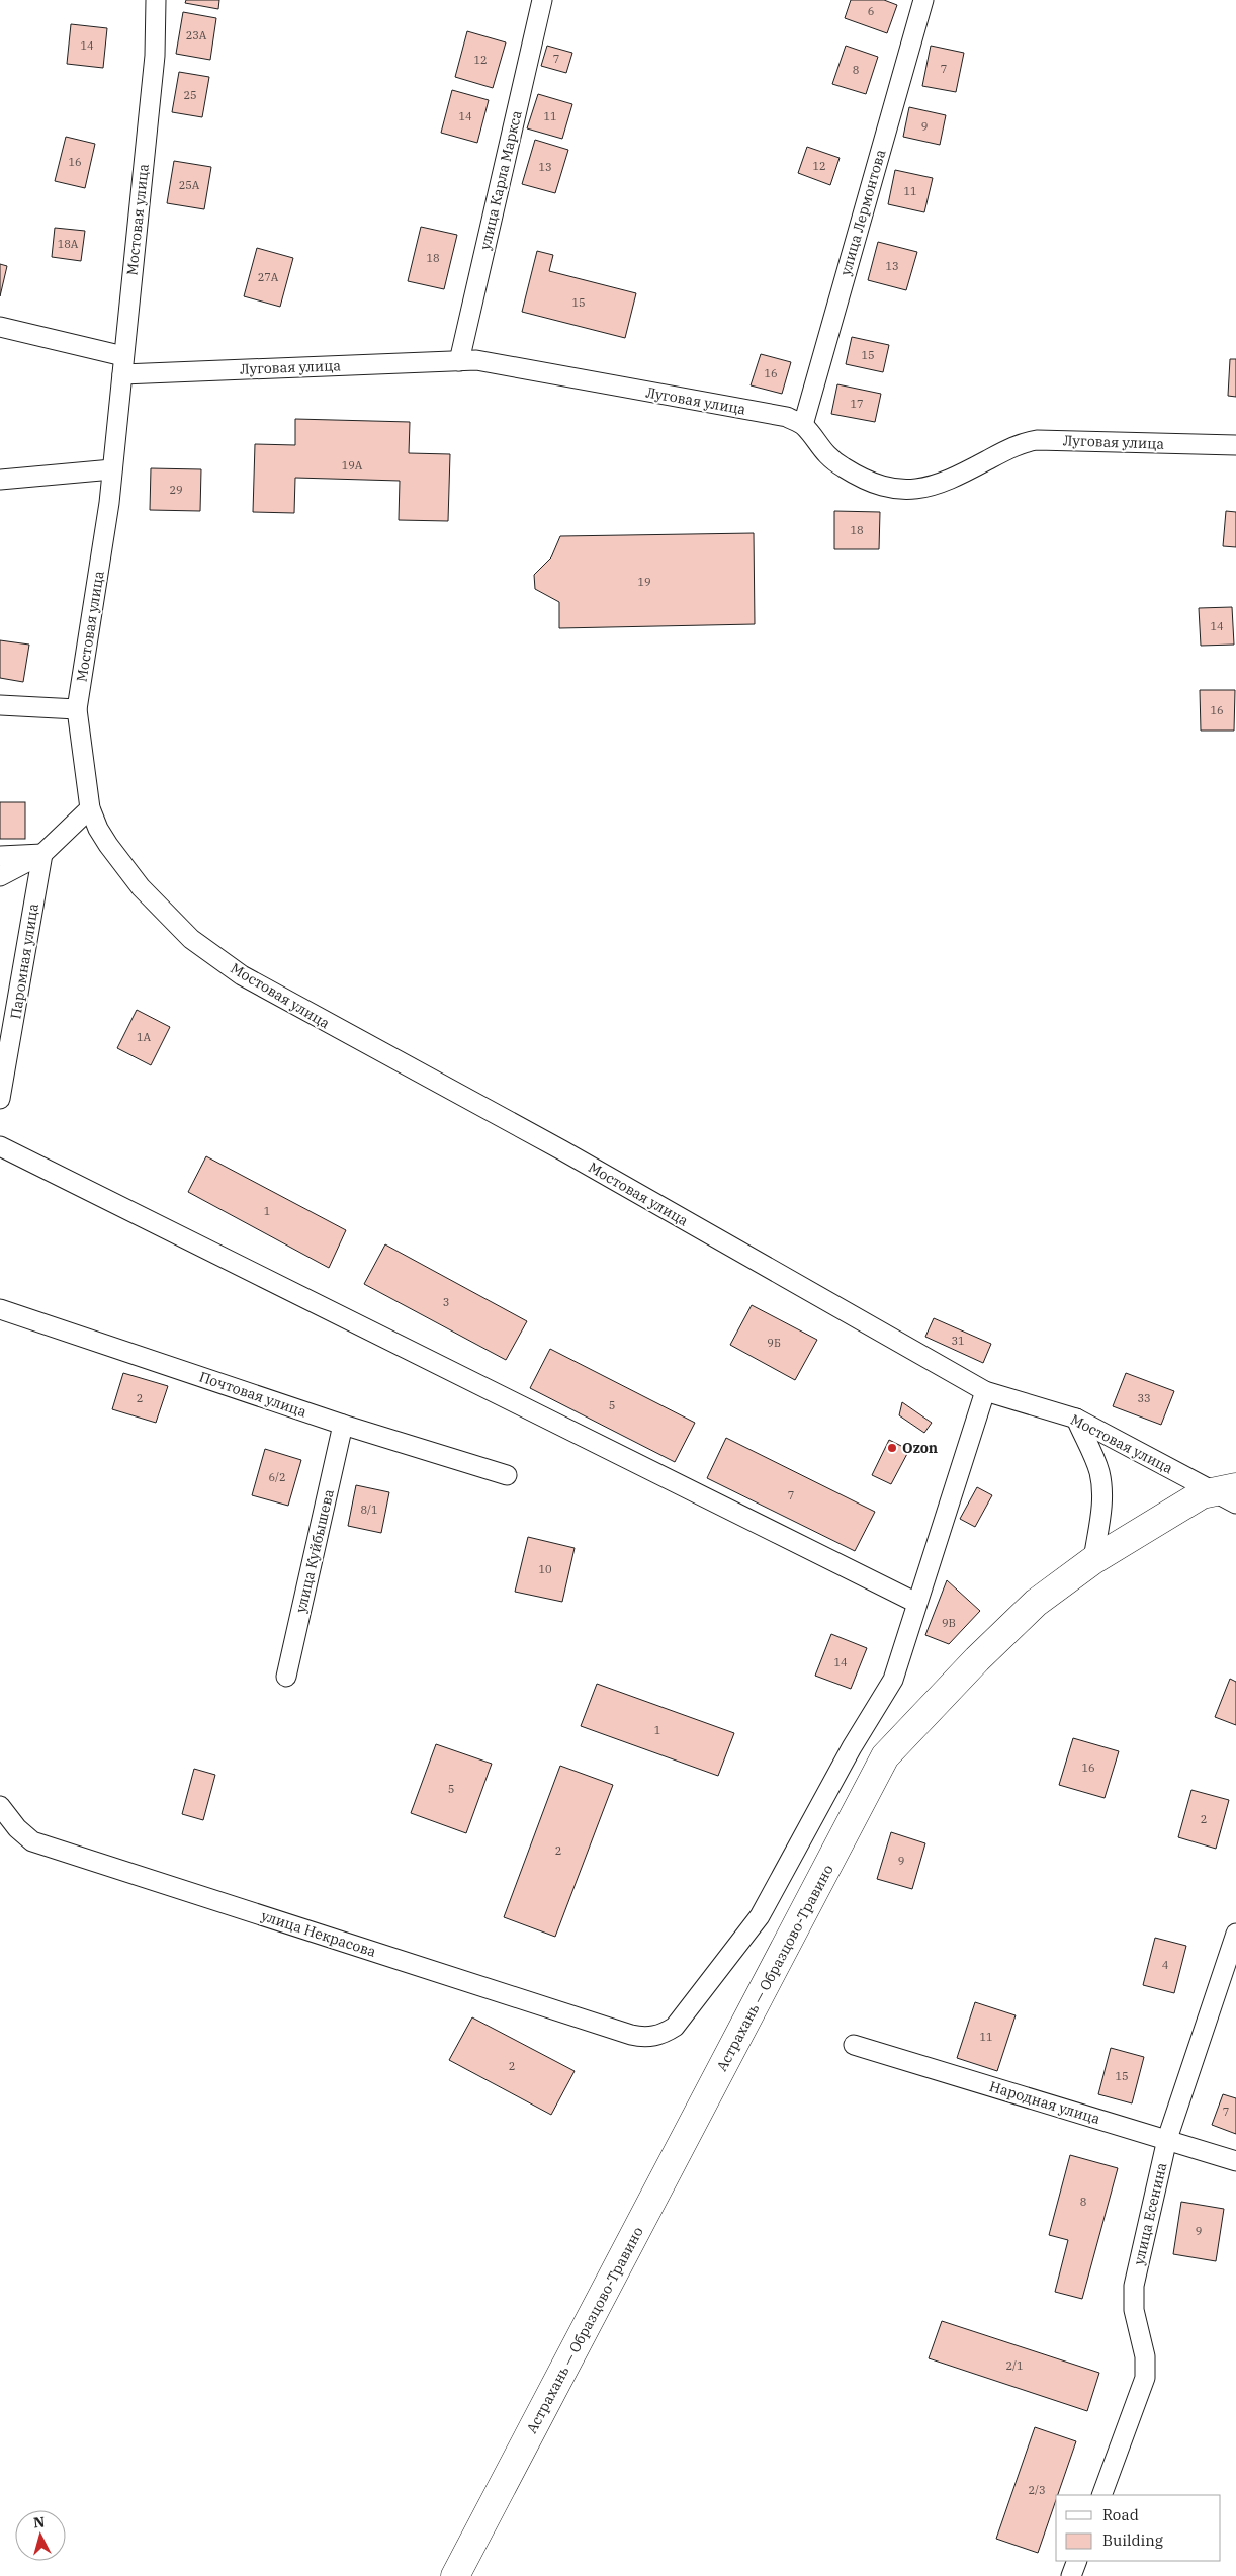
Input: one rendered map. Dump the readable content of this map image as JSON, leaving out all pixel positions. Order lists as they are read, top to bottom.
{
  "streets": {
    "street": [
      "улица Карла Маркса",
      "улица Лермонтова",
      "Мостовая улица",
      "Луговая улица",
      "Паромная улица",
      "Почтовая улица",
      "улица Куйбышева",
      "улица Некрасова",
      "Астрахань — Образцово-Травино",
      "Народная улица",
      "улица Есенина"
    ]
  },
  "crossings": [
    ["улица Карла Маркса", "Луговая улица"],
    ["улица Лермонтова", "Луговая улица"],
    ["Мостовая улица", "Луговая улица"],
    ["Мостовая улица", "Астрахань — Образцово-Травино"],
    ["Почтовая улица", "улица Куйбышева"],
    ["Народная улица", "улица Есенина"]
  ],
  "places": ["Ozon"],
  "house_numbers": [
    "6",
    "23А",
    "14",
    "7",
    "12",
    "7",
    "8",
    "25",
    "14",
    "11",
    "9",
    "16",
    "12",
    "13",
    "25А",
    "11",
    "18А",
    "18",
    "13",
    "27А",
    "15",
    "15",
    "16",
    "17",
    "19А",
    "29",
    "18",
    "19",
    "14",
    "16",
    "1А",
    "1",
    "3",
    "31",
    "9Б",
    "2",
    "33",
    "5",
    "6/2",
    "7",
    "8/1",
    "10",
    "9В",
    "14",
    "1",
    "16",
    "5",
    "2",
    "2",
    "9",
    "4",
    "11",
    "2",
    "15",
    "7",
    "8",
    "9",
    "2/1",
    "2/3"
  ],
  "legend": ["Road", "Building"],
  "north": "top"
}
